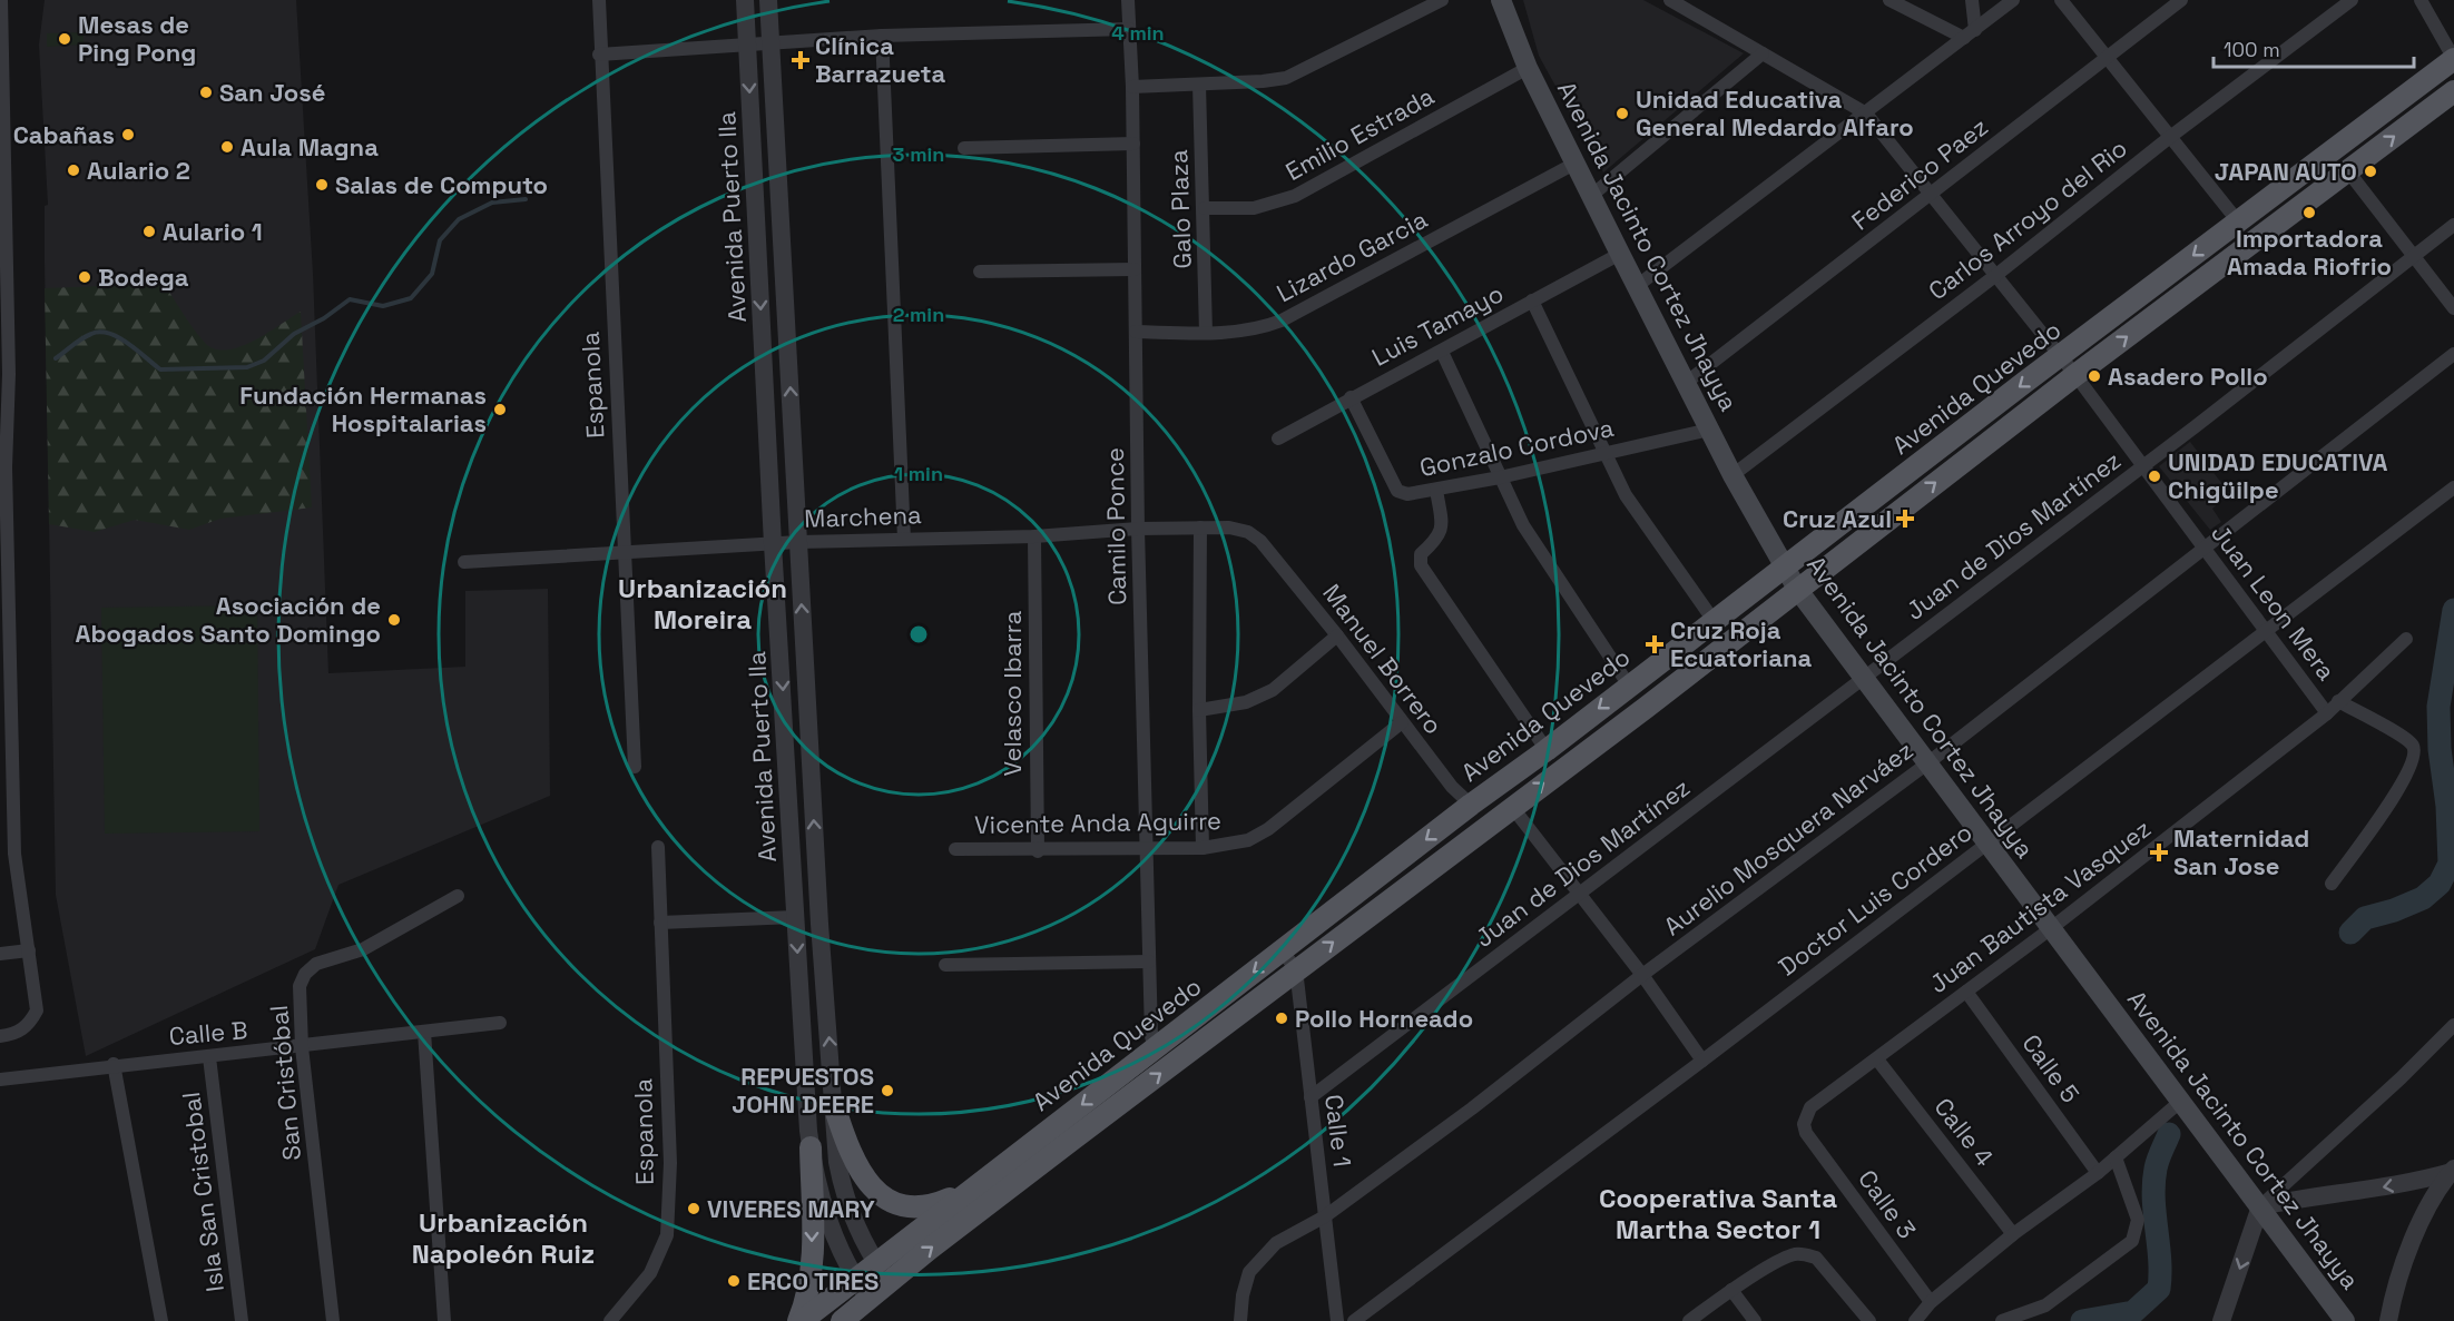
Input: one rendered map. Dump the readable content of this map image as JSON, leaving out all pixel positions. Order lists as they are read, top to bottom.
{
  "streets": {
    "main road": ["Avenida Jacinto Cortez Jhayya", "Avenida Quevedo"],
    "street": [
      "Emilio Estrada",
      "Federico Paez",
      "Galo Plaza",
      "Avenida Puerto Ila",
      "Carlos Arroyo del Rio",
      "Lizardo Garcia",
      "Luis Tamayo",
      "Espanola",
      "Gonzalo Cordova",
      "Marchena",
      "Camilo Ponce",
      "Juan de Dios Martínez",
      "Juan Leon Mera",
      "Manuel Borrero",
      "Velasco Ibarra",
      "Vicente Anda Aguirre",
      "Aurelio Mosquera Narváez",
      "Doctor Luis Cordero",
      "Juan Bautista Vasquez",
      "Calle B",
      "Calle 5",
      "San Cristóbal",
      "Calle 1",
      "Calle 4",
      "Isla San Cristobal",
      "Calle 3"
    ]
  },
  "crossings": [
    ["Emilio Estrada", "Galo Plaza"],
    ["Emilio Estrada", "Avenida Jacinto Cortez Jhayya"],
    ["Federico Paez", "Avenida Jacinto Cortez Jhayya"],
    ["Federico Paez", "Juan Leon Mera"],
    ["Galo Plaza", "Lizardo Garcia"],
    ["Avenida Puerto Ila", "Avenida Quevedo"],
    ["Avenida Puerto Ila", "Marchena"],
    ["Carlos Arroyo del Rio", "Avenida Jacinto Cortez Jhayya"],
    ["Carlos Arroyo del Rio", "Juan Leon Mera"],
    ["Avenida Jacinto Cortez Jhayya", "Lizardo Garcia"],
    ["Avenida Jacinto Cortez Jhayya", "Luis Tamayo"],
    ["Avenida Jacinto Cortez Jhayya", "Avenida Quevedo"],
    ["Avenida Jacinto Cortez Jhayya", "Gonzalo Cordova"],
    ["Avenida Jacinto Cortez Jhayya", "Juan de Dios Martínez"],
    ["Avenida Jacinto Cortez Jhayya", "Aurelio Mosquera Narváez"],
    ["Avenida Jacinto Cortez Jhayya", "Doctor Luis Cordero"],
    ["Avenida Jacinto Cortez Jhayya", "Juan Bautista Vasquez"],
    ["Lizardo Garcia", "Camilo Ponce"],
    ["Luis Tamayo", "Gonzalo Cordova"],
    ["Espanola", "Marchena"],
    ["Avenida Quevedo", "Camilo Ponce"],
    ["Avenida Quevedo", "Juan Leon Mera"],
    ["Avenida Quevedo", "Manuel Borrero"],
    ["Avenida Quevedo", "Calle 1"],
    ["Marchena", "Camilo Ponce"],
    ["Marchena", "Manuel Borrero"],
    ["Marchena", "Velasco Ibarra"],
    ["Camilo Ponce", "Vicente Anda Aguirre"],
    ["Juan de Dios Martínez", "Juan Leon Mera"],
    ["Juan de Dios Martínez", "Calle 1"],
    ["Juan Leon Mera", "Aurelio Mosquera Narváez"],
    ["Juan Leon Mera", "Doctor Luis Cordero"],
    ["Juan Leon Mera", "Juan Bautista Vasquez"],
    ["Manuel Borrero", "Vicente Anda Aguirre"],
    ["Velasco Ibarra", "Vicente Anda Aguirre"],
    ["Aurelio Mosquera Narváez", "Calle 1"],
    ["Juan Bautista Vasquez", "Calle 5"],
    ["Juan Bautista Vasquez", "Calle 4"],
    ["Juan Bautista Vasquez", "Calle 3"],
    ["Calle B", "San Cristóbal"],
    ["Calle B", "Isla San Cristobal"]
  ],
  "districts": ["Urbanización Moreira", "Cooperativa Santa Martha Sector 1", "Urbanización Napoleón Ruiz"],
  "places": {
    "other": [
      "Mesas de Ping Pong",
      "San José",
      "Unidad Educativa General Medardo Alfaro",
      "Cabañas",
      "Aula Magna",
      "Aulario 2",
      "JAPAN AUTO",
      "Salas de Computo",
      "Importadora Amada Riofrio",
      "Aulario 1",
      "Bodega",
      "Asadero Pollo",
      "Fundación Hermanas Hospitalarias",
      "UNIDAD EDUCATIVA Chigüilpe",
      "Asociación de Abogados Santo Domingo",
      "Pollo Horneado",
      "REPUESTOS JOHN DEERE",
      "VIVERES MARY",
      "ERCO TIRES"
    ],
    "health": [
      "Clínica Barrazueta",
      "Cruz Azul",
      "Cruz Roja Ecuatoriana",
      "Maternidad San Jose"
    ]
  },
  "scale_bar": "100 m",
  "rings": [
    "4 min",
    "3 min",
    "2 min",
    "1 min"
  ]
}
